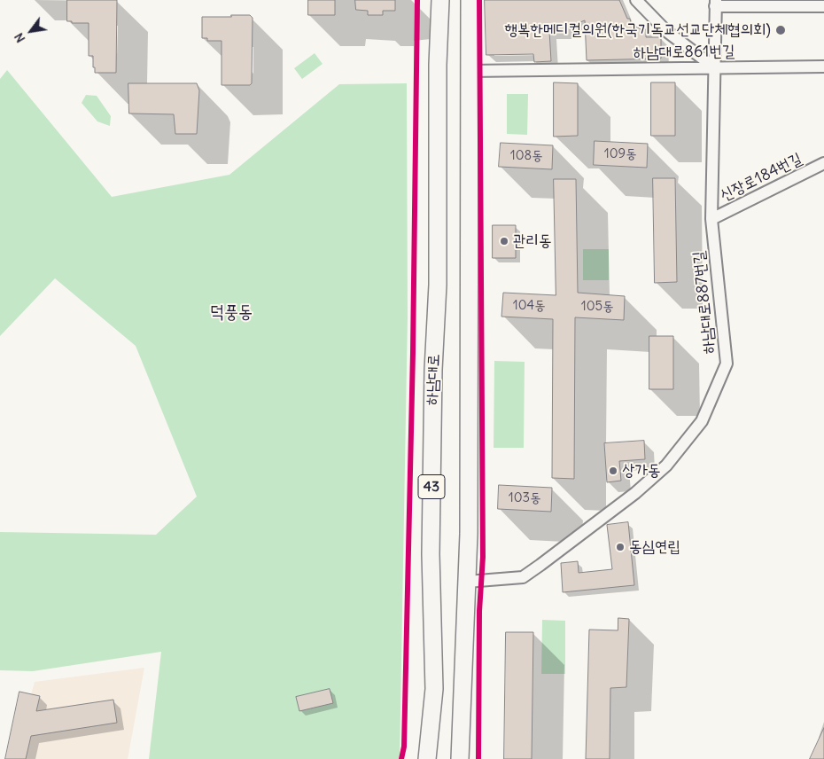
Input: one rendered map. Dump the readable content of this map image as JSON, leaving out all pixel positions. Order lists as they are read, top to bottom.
{
  "streets": {
    "main road": ["하남대로", "43"],
    "street": ["하남대로861번길", "신장로184번길", "하남대로887번길"]
  },
  "crossings": [
    ["하남대로861번길", "하남대로887번길"],
    ["신장로184번길", "하남대로887번길"]
  ],
  "districts": ["덕풍동"],
  "places": [
    "행복한메디컬의원(한국기독교선교단체협의회)",
    "관리동",
    "상가동",
    "동심연립"
  ],
  "house_numbers": [
    "109동",
    "108동",
    "104동",
    "105동",
    "103동"
  ],
  "north": "bottom left"
}
